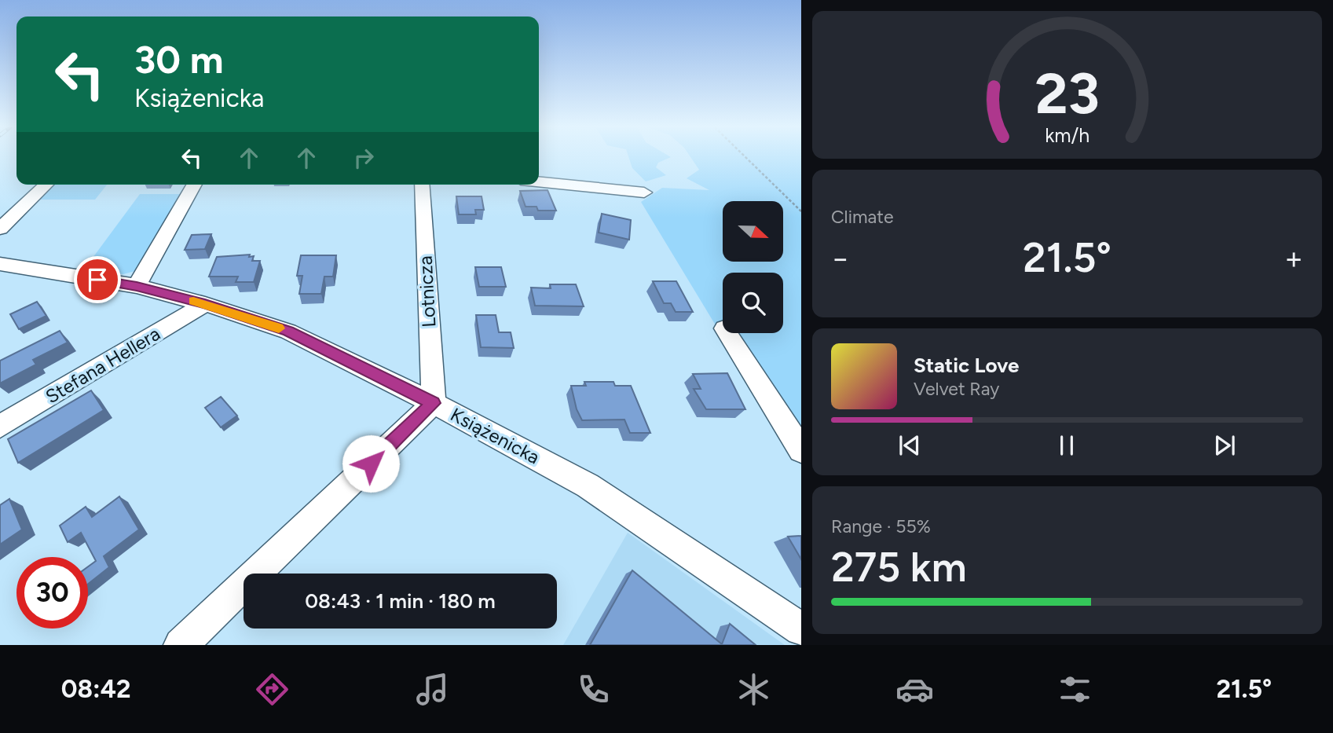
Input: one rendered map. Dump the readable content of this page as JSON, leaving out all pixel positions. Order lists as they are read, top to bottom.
{
  "streets": {
    "street": ["Lotnicza", "Stefana Hellera", "Książenicka"]
  },
  "crossings": [
    ["Lotnicza", "Książenicka"],
    ["Stefana Hellera", "Książenicka"]
  ],
  "north": "right",
  "page": {
    "turn": ["30 m", "Książenicka"],
    "tile": [
      "Climate",
      ["Range · 55%", "275 km"]
    ],
    "heat": ["−", "21.5°", "+"],
    "song": ["Static Love", "Velvet Ray"],
    "limit": "30",
    "trip": "08:43 · 1 min · 180 m",
    "tabs": ["08:42", "21.5°"],
    "gauge": ["23", "km/h"]
  }
}
